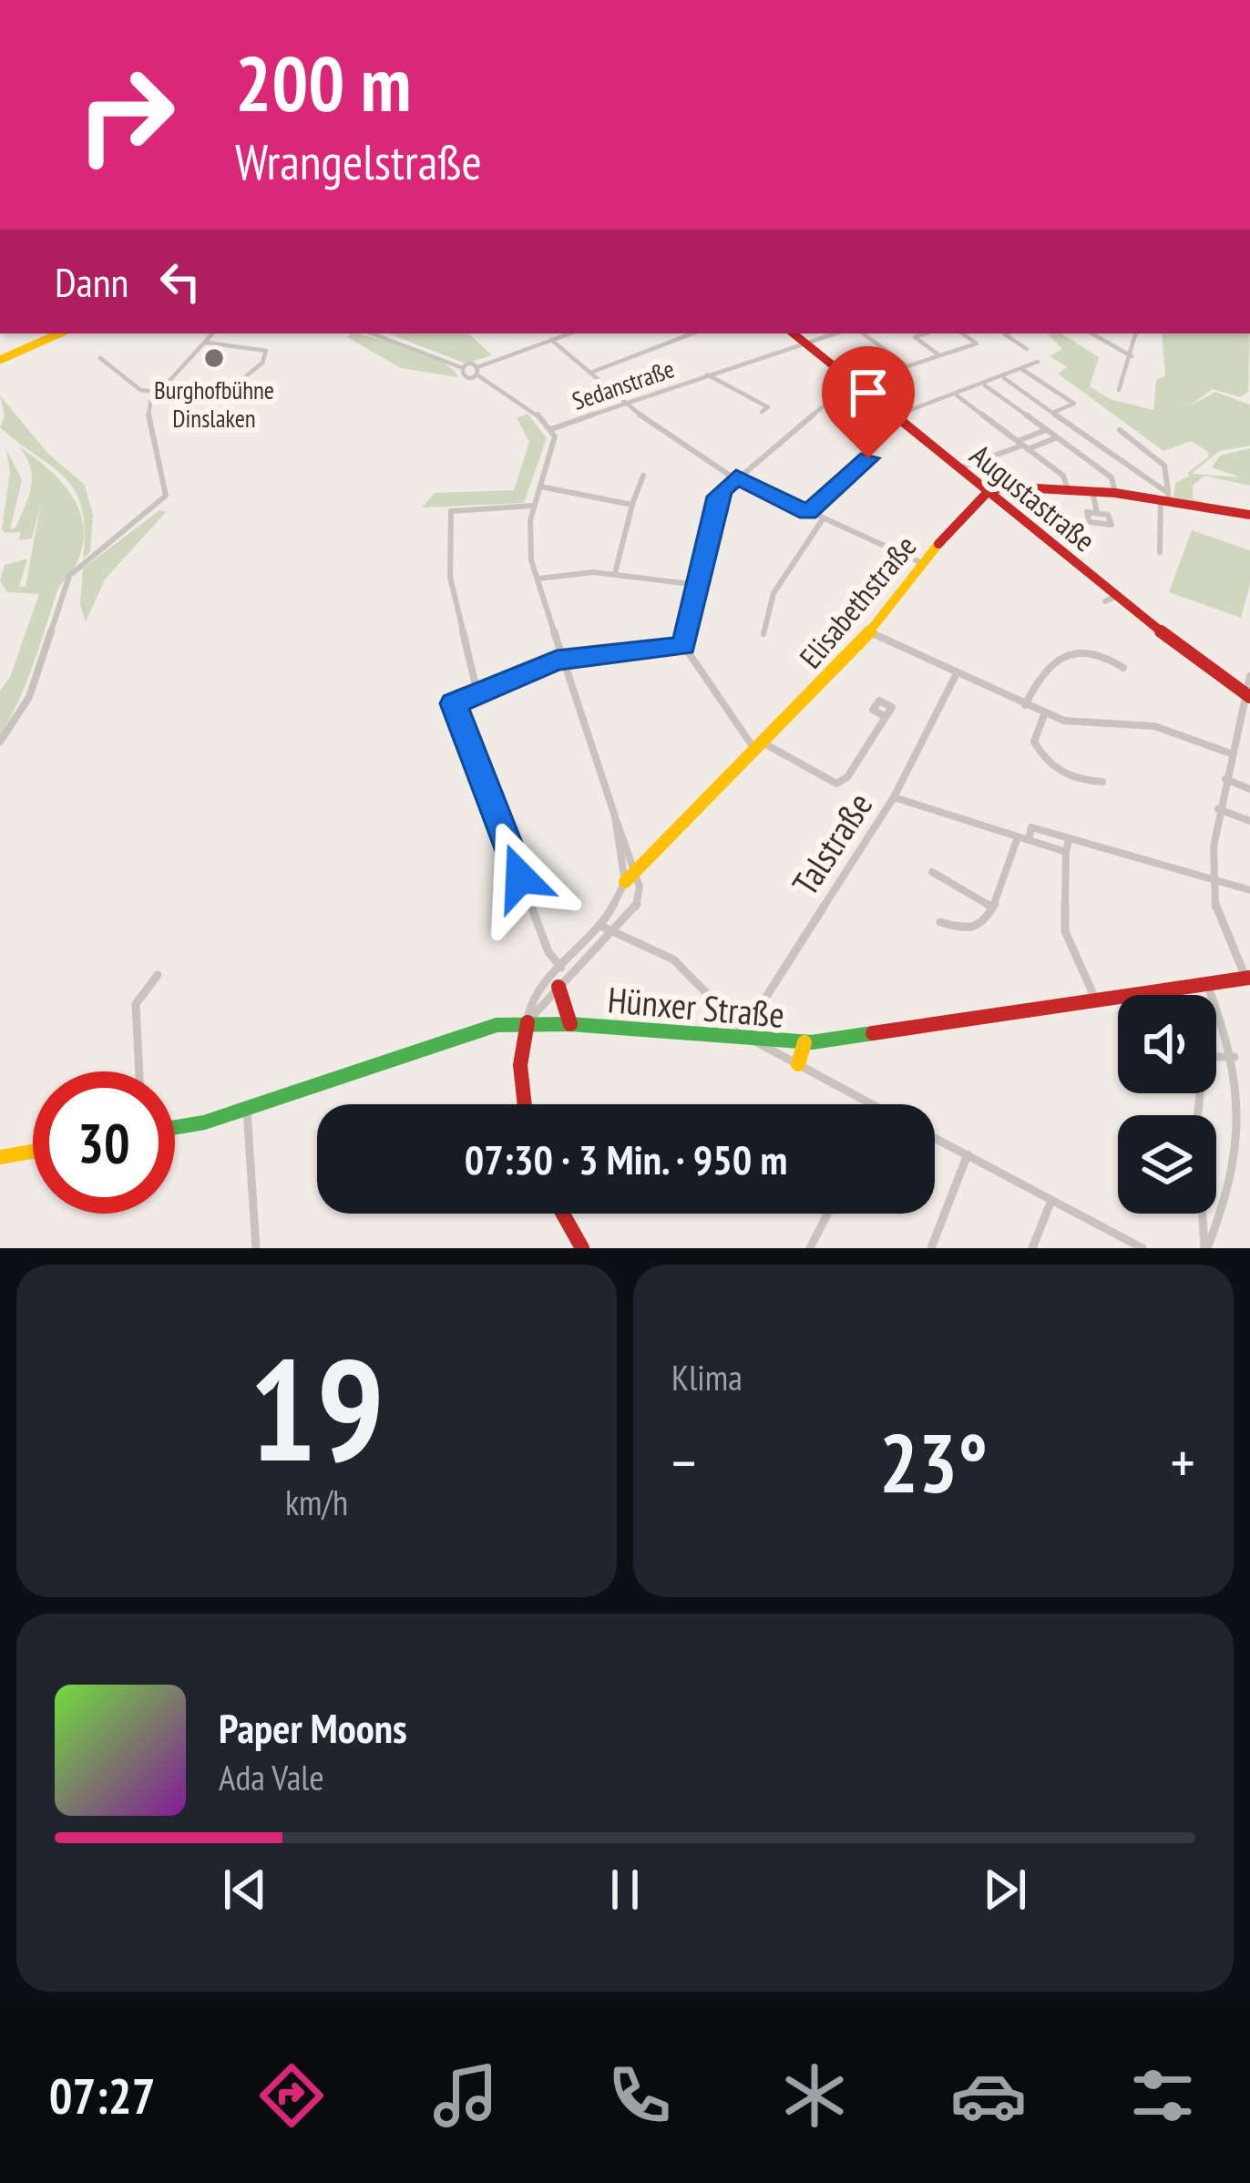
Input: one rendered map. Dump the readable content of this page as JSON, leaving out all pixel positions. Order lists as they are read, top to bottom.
{
  "streets": {
    "main road": ["Augustastraße", "Elisabethstraße", "Hünxer Straße"],
    "street": ["Sedanstraße", "Talstraße"]
  },
  "crossings": [
    ["Sedanstraße", "Augustastraße"],
    ["Augustastraße", "Elisabethstraße"]
  ],
  "places": ["Burghofbühne Dinslaken"],
  "page": {
    "turn": ["200 m", "Wrangelstraße"],
    "then": "Dann",
    "limit": "30",
    "trip": "07:30 · 3 Min. · 950 m",
    "tile": [
      ["19", "km/h"],
      "Klima"
    ],
    "heat": ["−", "23°", "+"],
    "song": ["Paper Moons", "Ada Vale"],
    "tabs": "07:27"
  }
}
